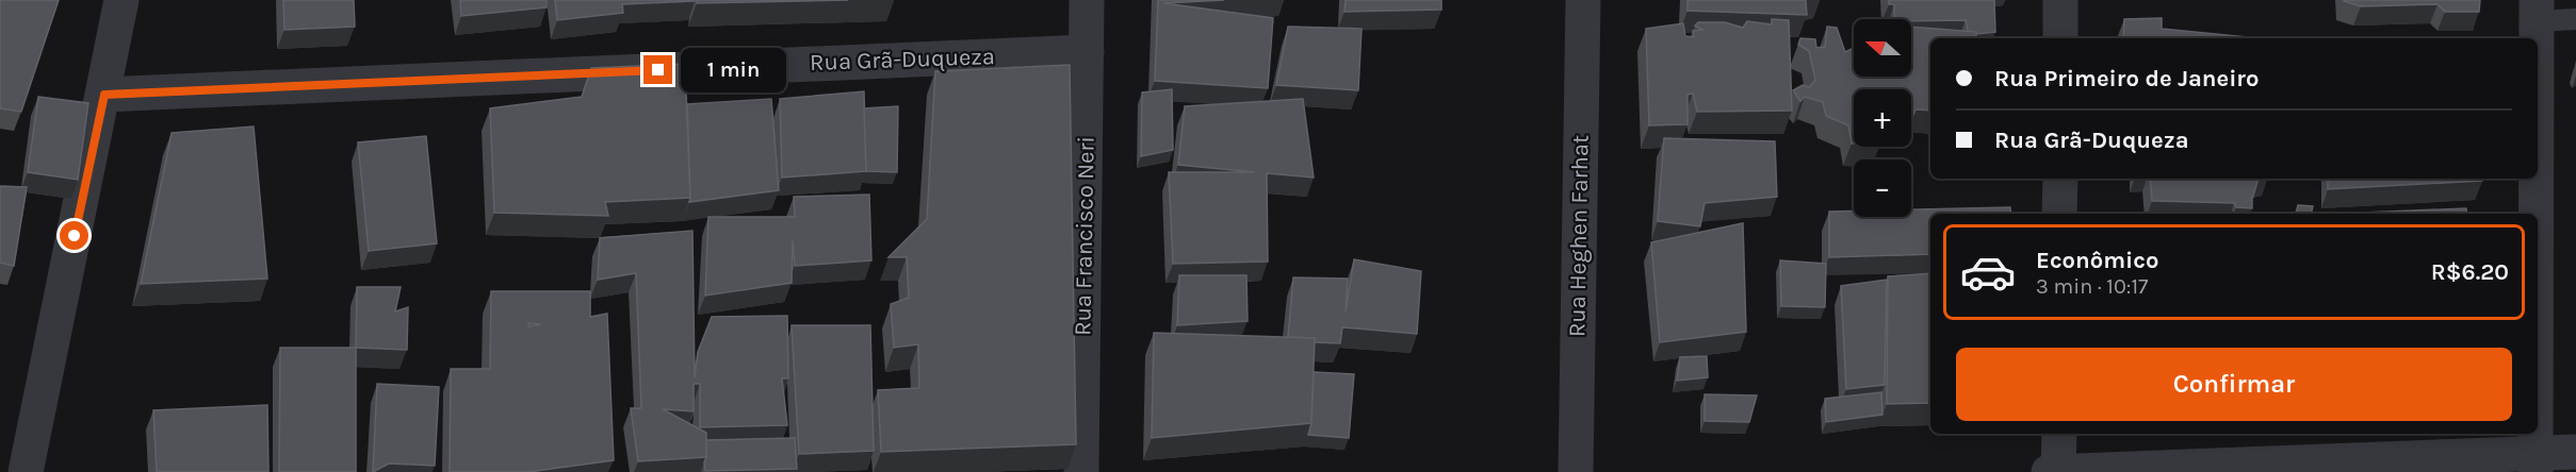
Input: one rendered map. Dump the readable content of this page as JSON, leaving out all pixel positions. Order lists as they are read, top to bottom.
{
  "streets": {
    "street": ["Rua Grã-Duqueza", "Rua Francisco Neri", "Rua Heghen Farhat"]
  },
  "crossings": [
    ["Rua Grã-Duqueza", "Rua Francisco Neri"]
  ],
  "north": "left",
  "page": {
    "map_buttons": ["+", "−"],
    "banner": ["Rua Primeiro de Janeiro", "Rua Grã-Duqueza"],
    "bubble": "1 min",
    "list": [
      {
        "name": "Econômico",
        "note": "3 min · 10:17",
        "value": "R$6.20"
      }
    ],
    "buttons": "Confirmar"
  }
}
